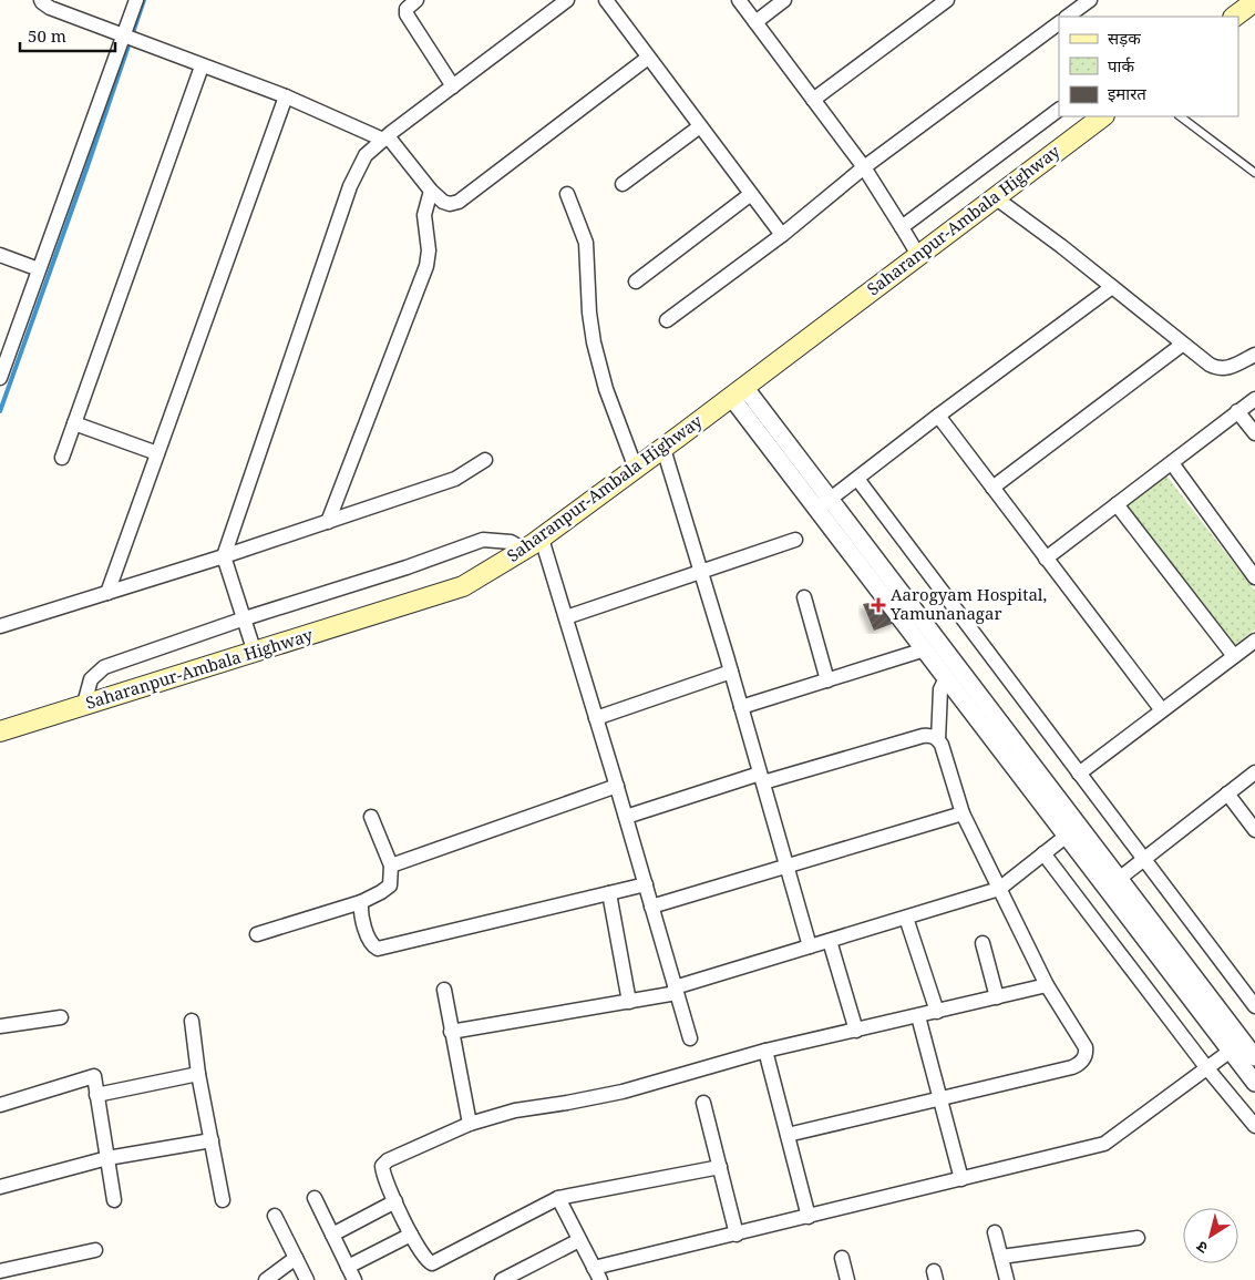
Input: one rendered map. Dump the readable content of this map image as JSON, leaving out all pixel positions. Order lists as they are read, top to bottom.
{
  "streets": {
    "main road": ["Saharanpur-Ambala Highway"]
  },
  "places": {
    "health": ["Aarogyam Hospital, Yamunanagar"]
  },
  "legend": ["सड़क", "पार्क", "इमारत"],
  "scale_bar": "50 m",
  "north": "bottom left"
}
